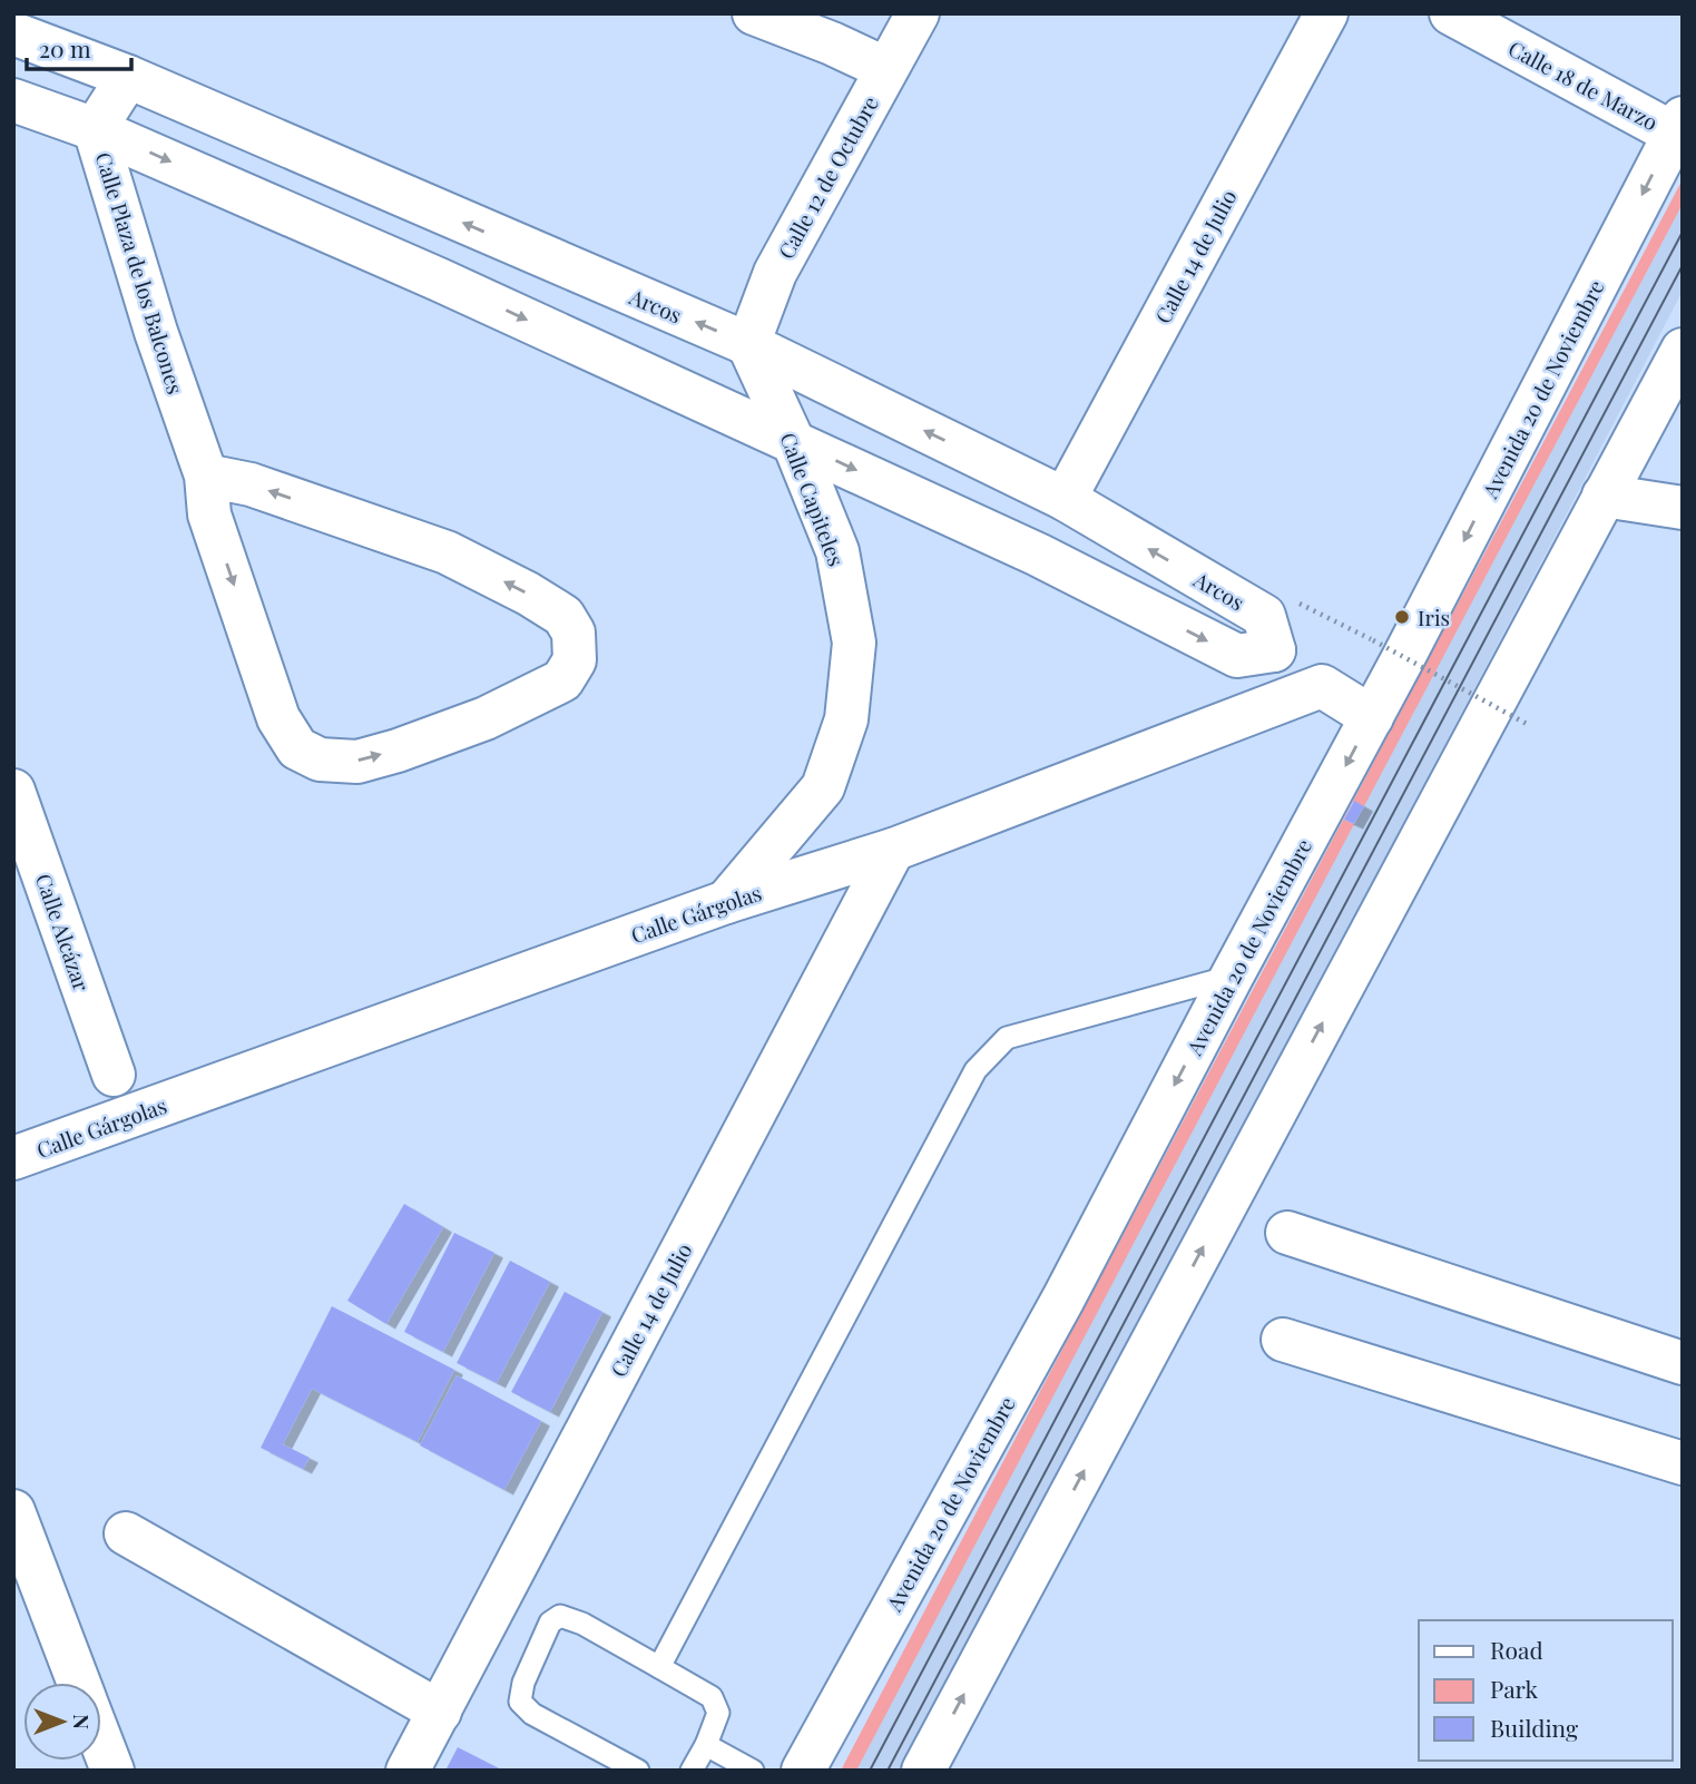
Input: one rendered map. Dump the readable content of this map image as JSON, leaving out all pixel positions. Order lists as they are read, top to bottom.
{
  "streets": {
    "street": [
      "Calle 18 de Marzo",
      "Calle 12 de Octubre",
      "Calle 14 de Julio",
      "Calle Plaza de los Balcones",
      "Arcos",
      "Avenida 20 de Noviembre",
      "Calle Capiteles",
      "Calle Gárgolas",
      "Calle Alcázar"
    ]
  },
  "crossings": [
    ["Calle 18 de Marzo", "Avenida 20 de Noviembre"],
    ["Calle 12 de Octubre", "Arcos"],
    ["Calle 12 de Octubre", "Calle Capiteles"],
    ["Calle 14 de Julio", "Arcos"],
    ["Calle 14 de Julio", "Calle Gárgolas"],
    ["Arcos", "Calle Capiteles"],
    ["Calle Capiteles", "Calle Gárgolas"]
  ],
  "places": ["Iris"],
  "legend": ["Road", "Park", "Building"],
  "scale_bar": "20 m",
  "north": "right"
}
